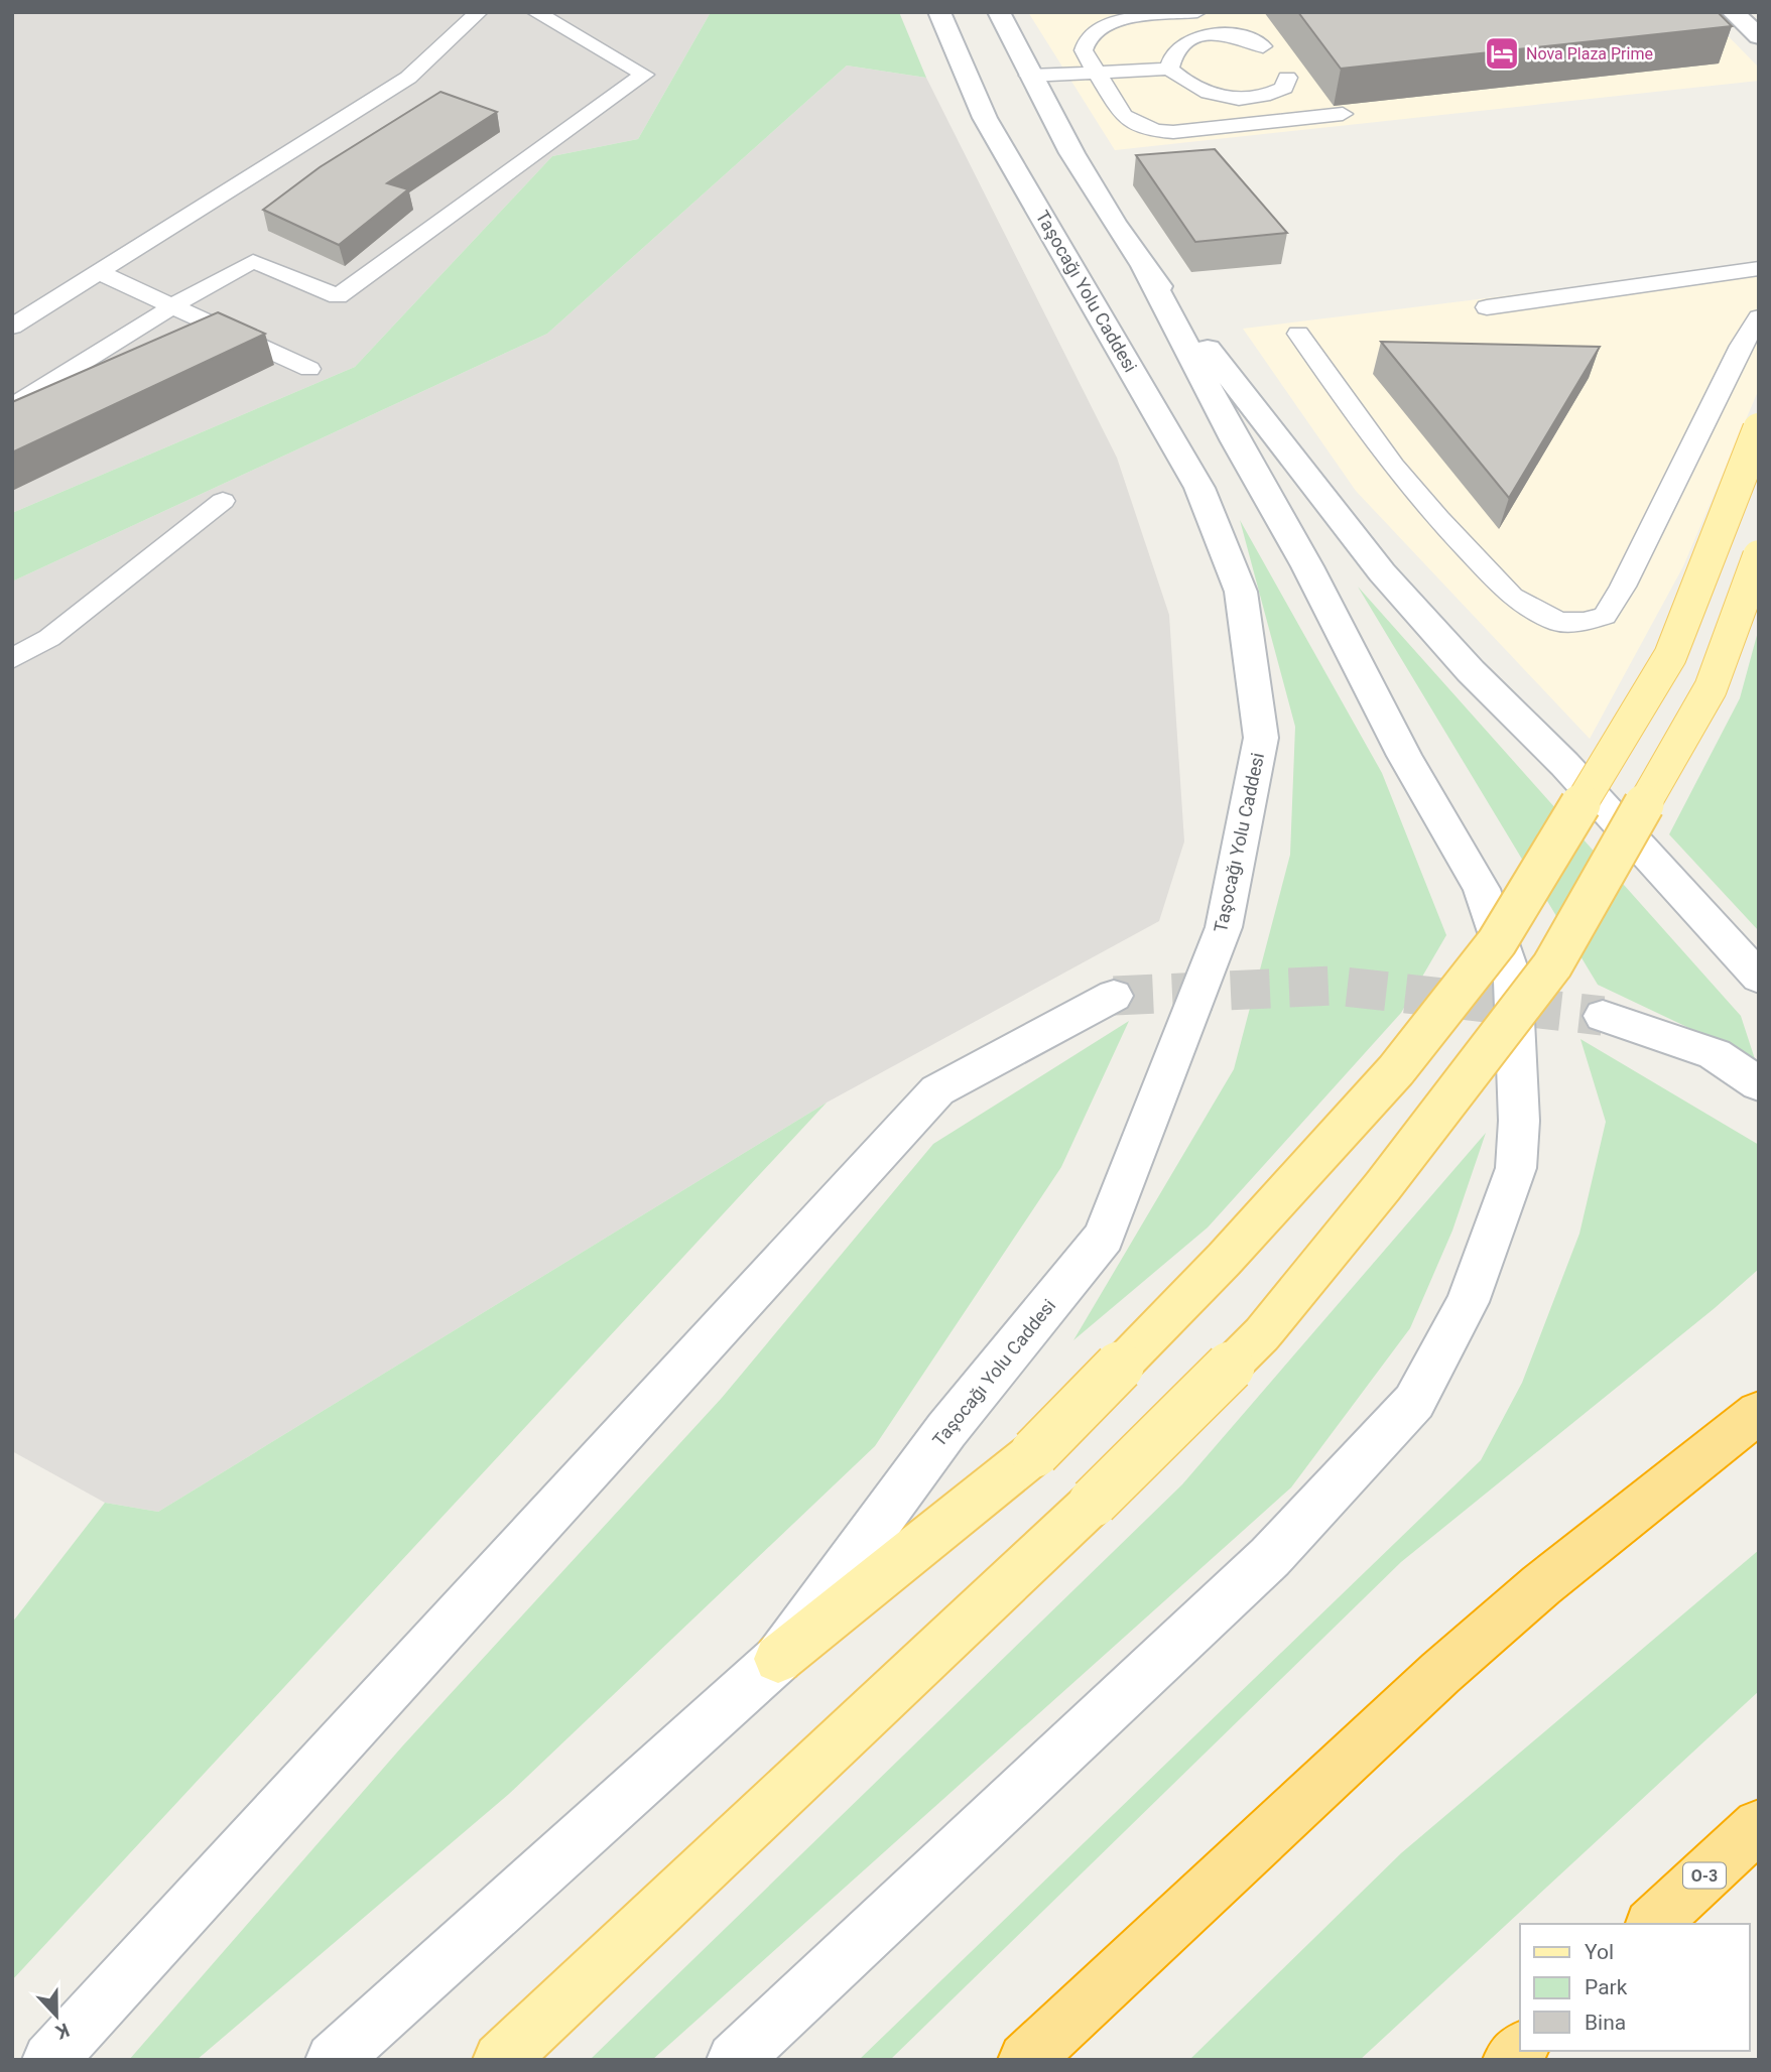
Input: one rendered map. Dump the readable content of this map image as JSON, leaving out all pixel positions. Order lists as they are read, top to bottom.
{
  "streets": {
    "highway": ["O-3"],
    "main road": ["Taşocağı Yolu Caddesi"]
  },
  "places": {
    "hotel": ["Nova Plaza Prime"]
  },
  "legend": ["Yol", "Park", "Bina"],
  "north": "bottom"
}
